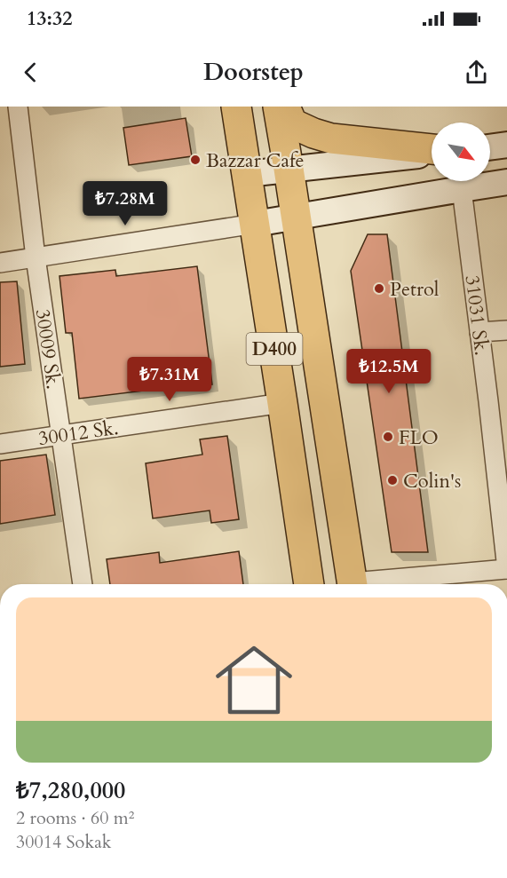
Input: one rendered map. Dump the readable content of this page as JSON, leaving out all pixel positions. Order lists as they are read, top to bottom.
{
  "streets": {
    "highway": ["D400"],
    "street": ["31031 Sk.", "30009 Sk.", "30012 Sk."]
  },
  "crossings": [
    ["30009 Sk.", "30012 Sk."],
    ["D400", "30012 Sk."]
  ],
  "places": [
    "Bazzar Cafe",
    "Petrol",
    "FLO",
    "Colin's"
  ],
  "north": "bottom right",
  "page": {
    "status": "13:32",
    "header": "Doorstep",
    "price": ["₺7.28M", "₺12.5M", "₺7.31M"],
    "list": [
      {
        "name": "₺7,280,000",
        "note": "2 rooms · 60 m² · 30014 Sokak"
      }
    ]
  }
}
